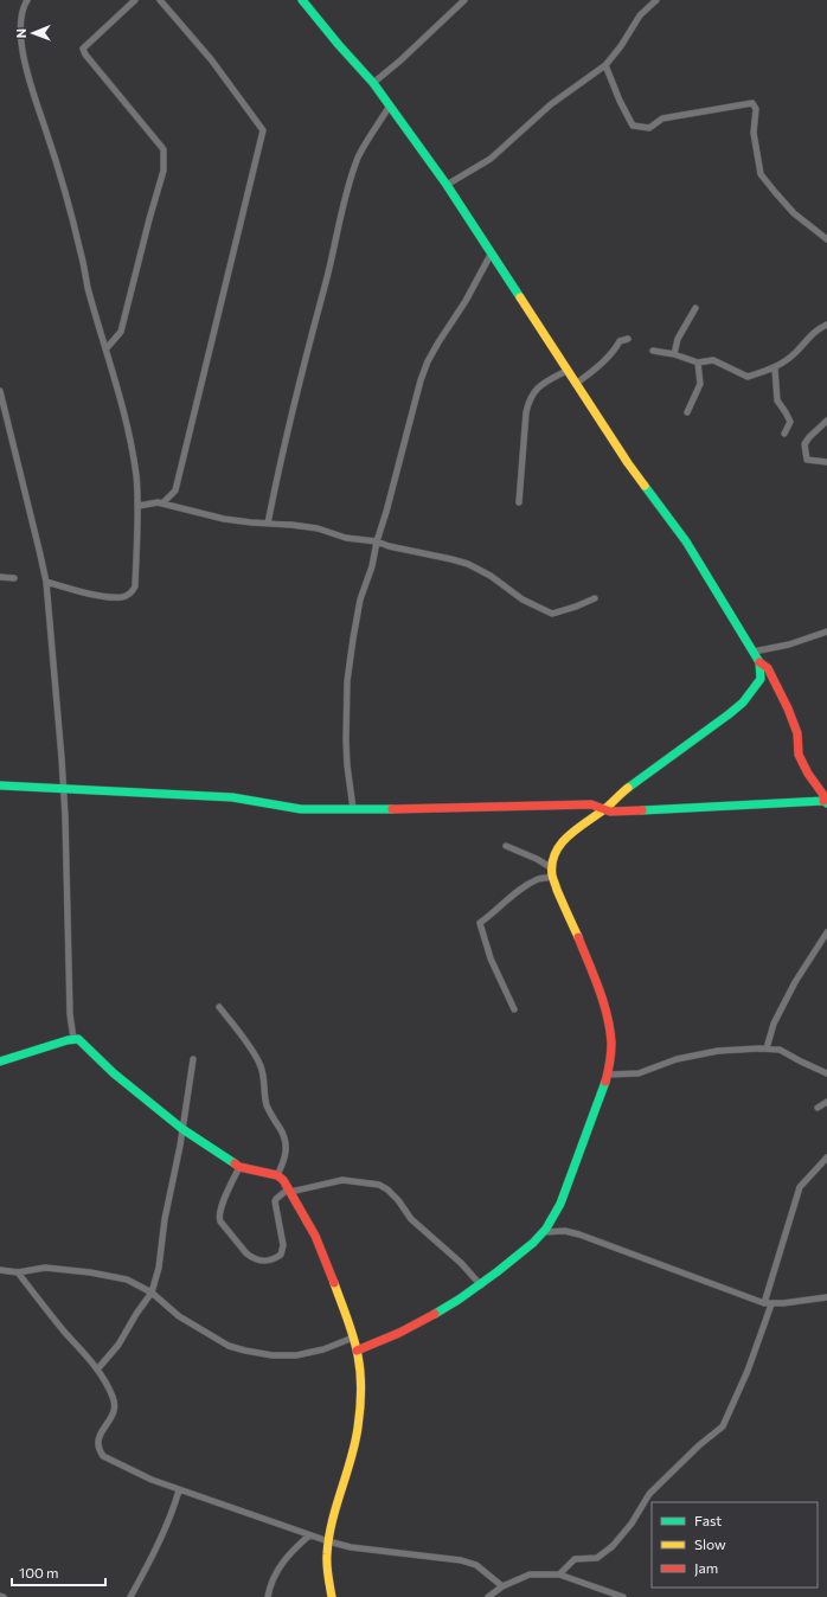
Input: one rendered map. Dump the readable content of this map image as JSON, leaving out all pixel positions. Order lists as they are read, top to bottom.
{
  "legend": ["Fast", "Slow", "Jam"],
  "scale_bar": "100 m",
  "north": "left"
}
